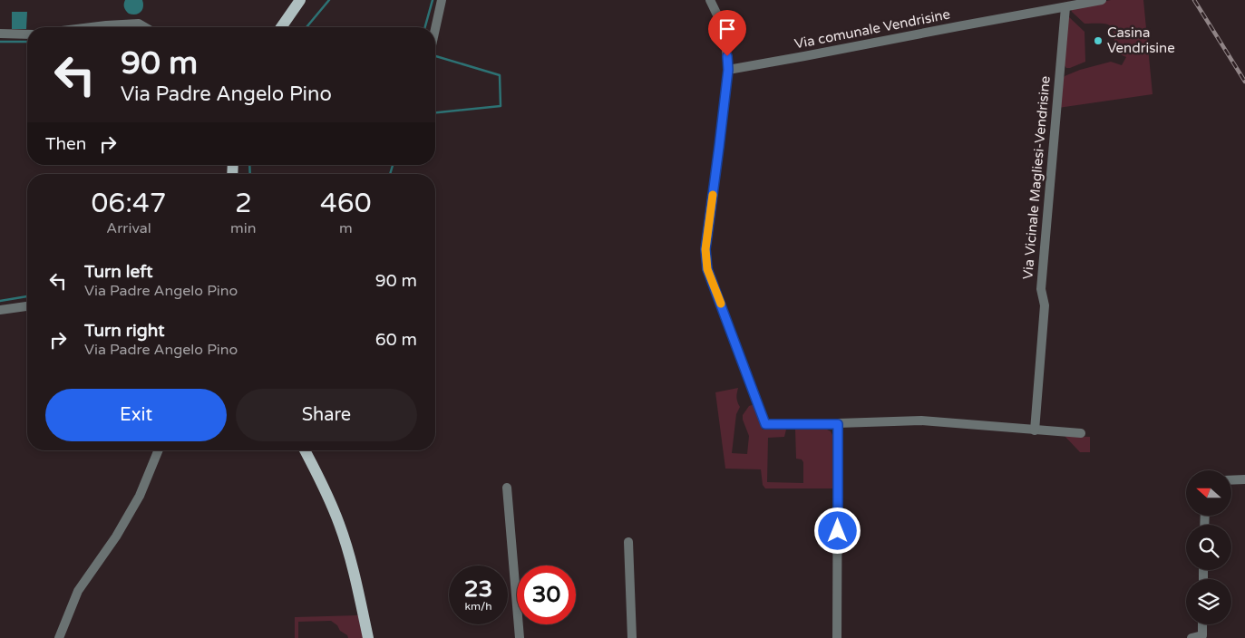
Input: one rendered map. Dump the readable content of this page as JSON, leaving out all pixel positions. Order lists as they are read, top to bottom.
{
  "streets": {
    "street": ["Via comunale Vendrisine", "Via Vicinale Magliesi-Vendrisine"]
  },
  "crossings": [
    ["Via comunale Vendrisine", "Via Vicinale Magliesi-Vendrisine"]
  ],
  "places": ["Casina Vendrisine"],
  "north": "left",
  "page": {
    "turn": ["90 m", "Via Padre Angelo Pino"],
    "then": "Then",
    "eta": [
      "06:47",
      "Arrival",
      "2",
      "min",
      "460",
      "m"
    ],
    "list": [
      {
        "name": "Turn left",
        "note": "Via Padre Angelo Pino",
        "value": "90 m"
      },
      {
        "name": "Turn right",
        "note": "Via Padre Angelo Pino",
        "value": "60 m"
      }
    ],
    "buttons": ["Exit", "Share"],
    "speed": "23 km/h",
    "limit": "30"
  }
}
